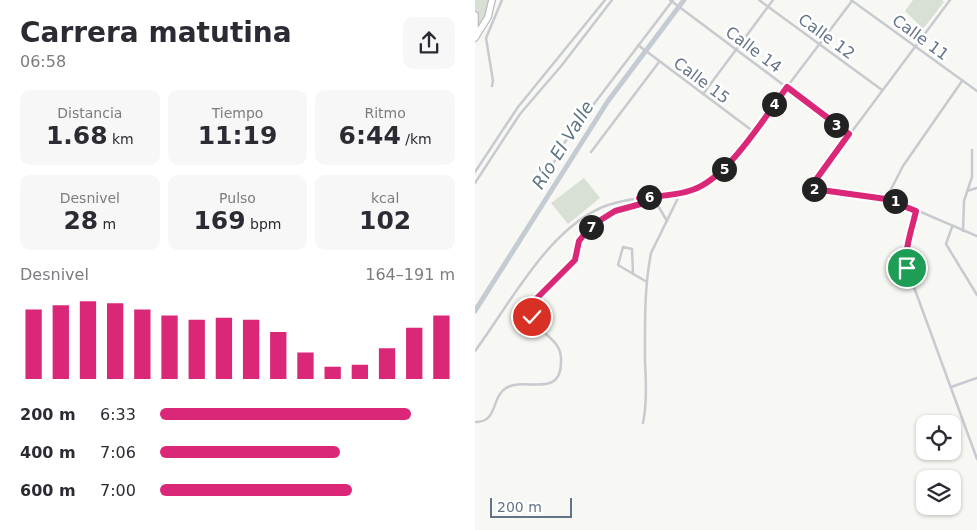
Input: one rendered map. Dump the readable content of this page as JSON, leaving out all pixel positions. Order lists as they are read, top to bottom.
{
  "streets": {
    "street": [
      "Calle 12",
      "Calle 11",
      "Calle 14",
      "Calle 15"
    ]
  },
  "water": ["Río El Valle"],
  "scale_bar": "200 m",
  "page": {
    "heading": ["Carrera matutina", "06:58"],
    "stats": [
      ["Distancia", "1.68 km"],
      ["Tiempo", "11:19"],
      ["Ritmo", "6:44 /km"],
      ["Desnivel", "28 m"],
      ["Pulso", "169 bpm"],
      ["kcal", "102"]
    ],
    "pins": [
      "4",
      "3",
      "5",
      "2",
      "6",
      "1",
      "7"
    ],
    "chart": ["Desnivel", "164–191 m"],
    "list": [
      {
        "name": "200 m",
        "note": "6:33"
      },
      {
        "name": "400 m",
        "note": "7:06"
      },
      {
        "name": "600 m",
        "note": "7:00"
      }
    ],
    "scale": "200 m"
  }
}
